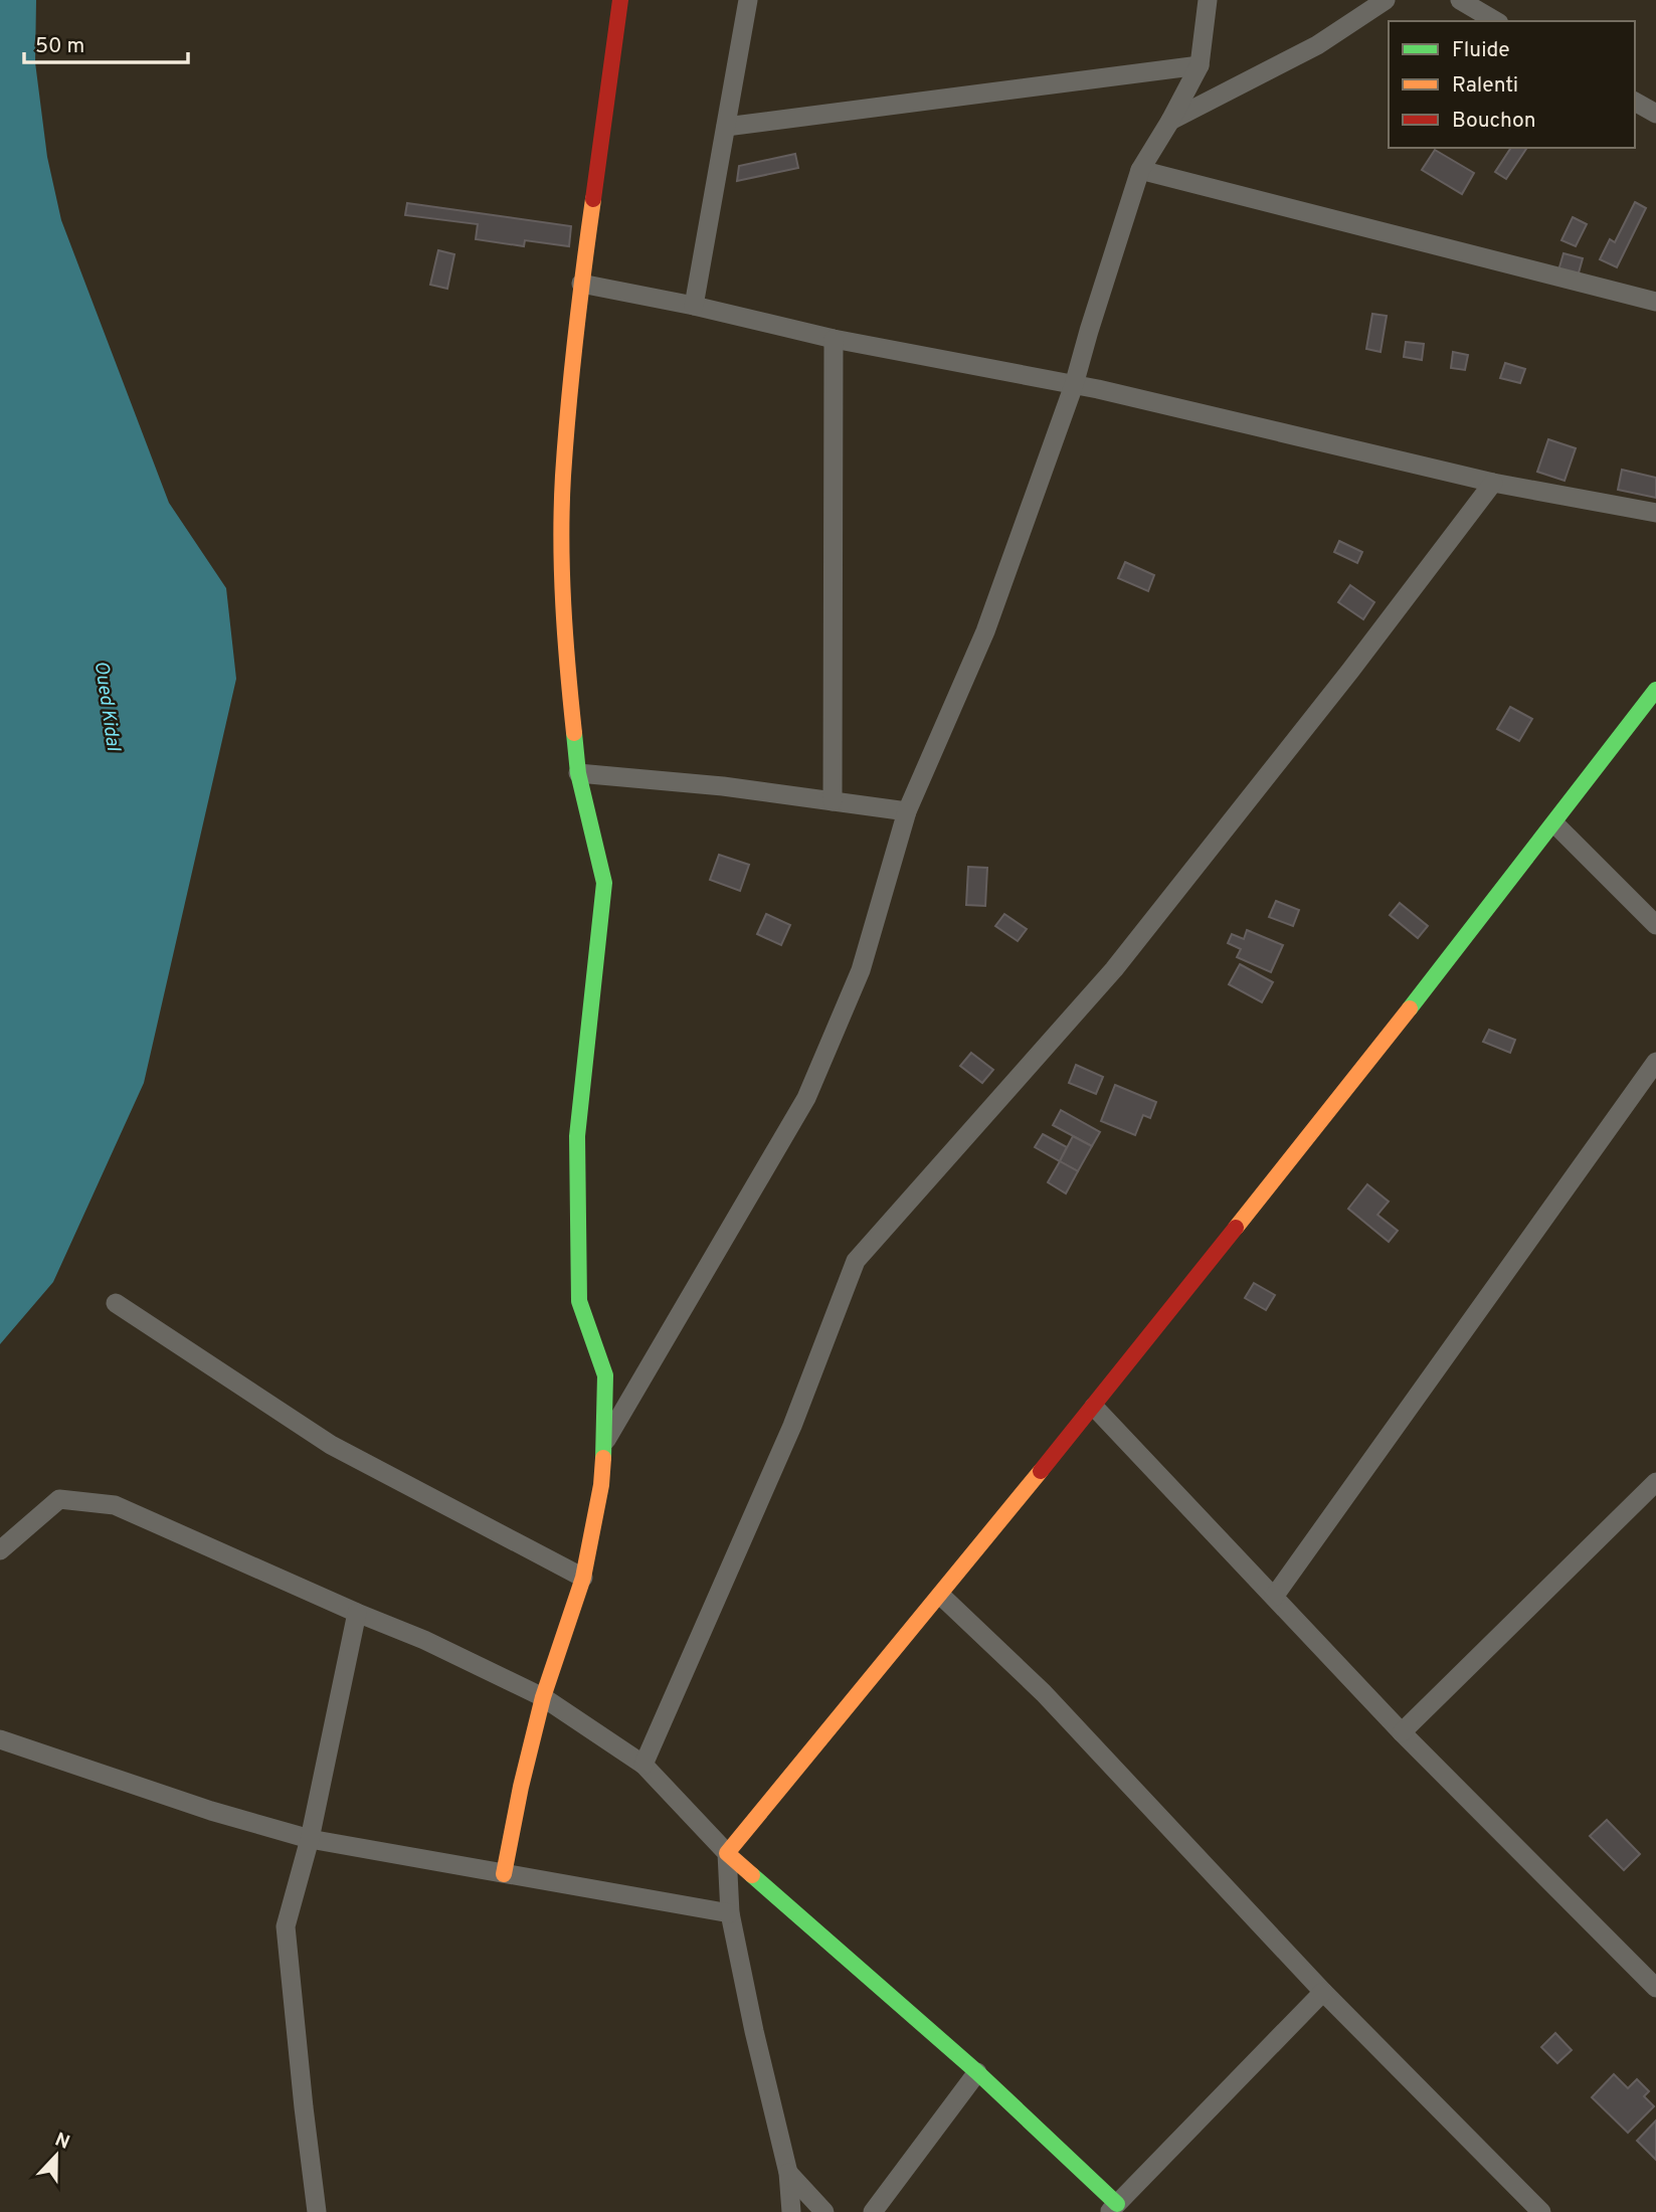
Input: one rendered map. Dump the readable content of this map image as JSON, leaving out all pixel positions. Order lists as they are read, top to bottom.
{
  "water": ["Oued Kidal"],
  "legend": ["Fluide", "Ralenti", "Bouchon"],
  "scale_bar": "50 m",
  "north": "top"
}
